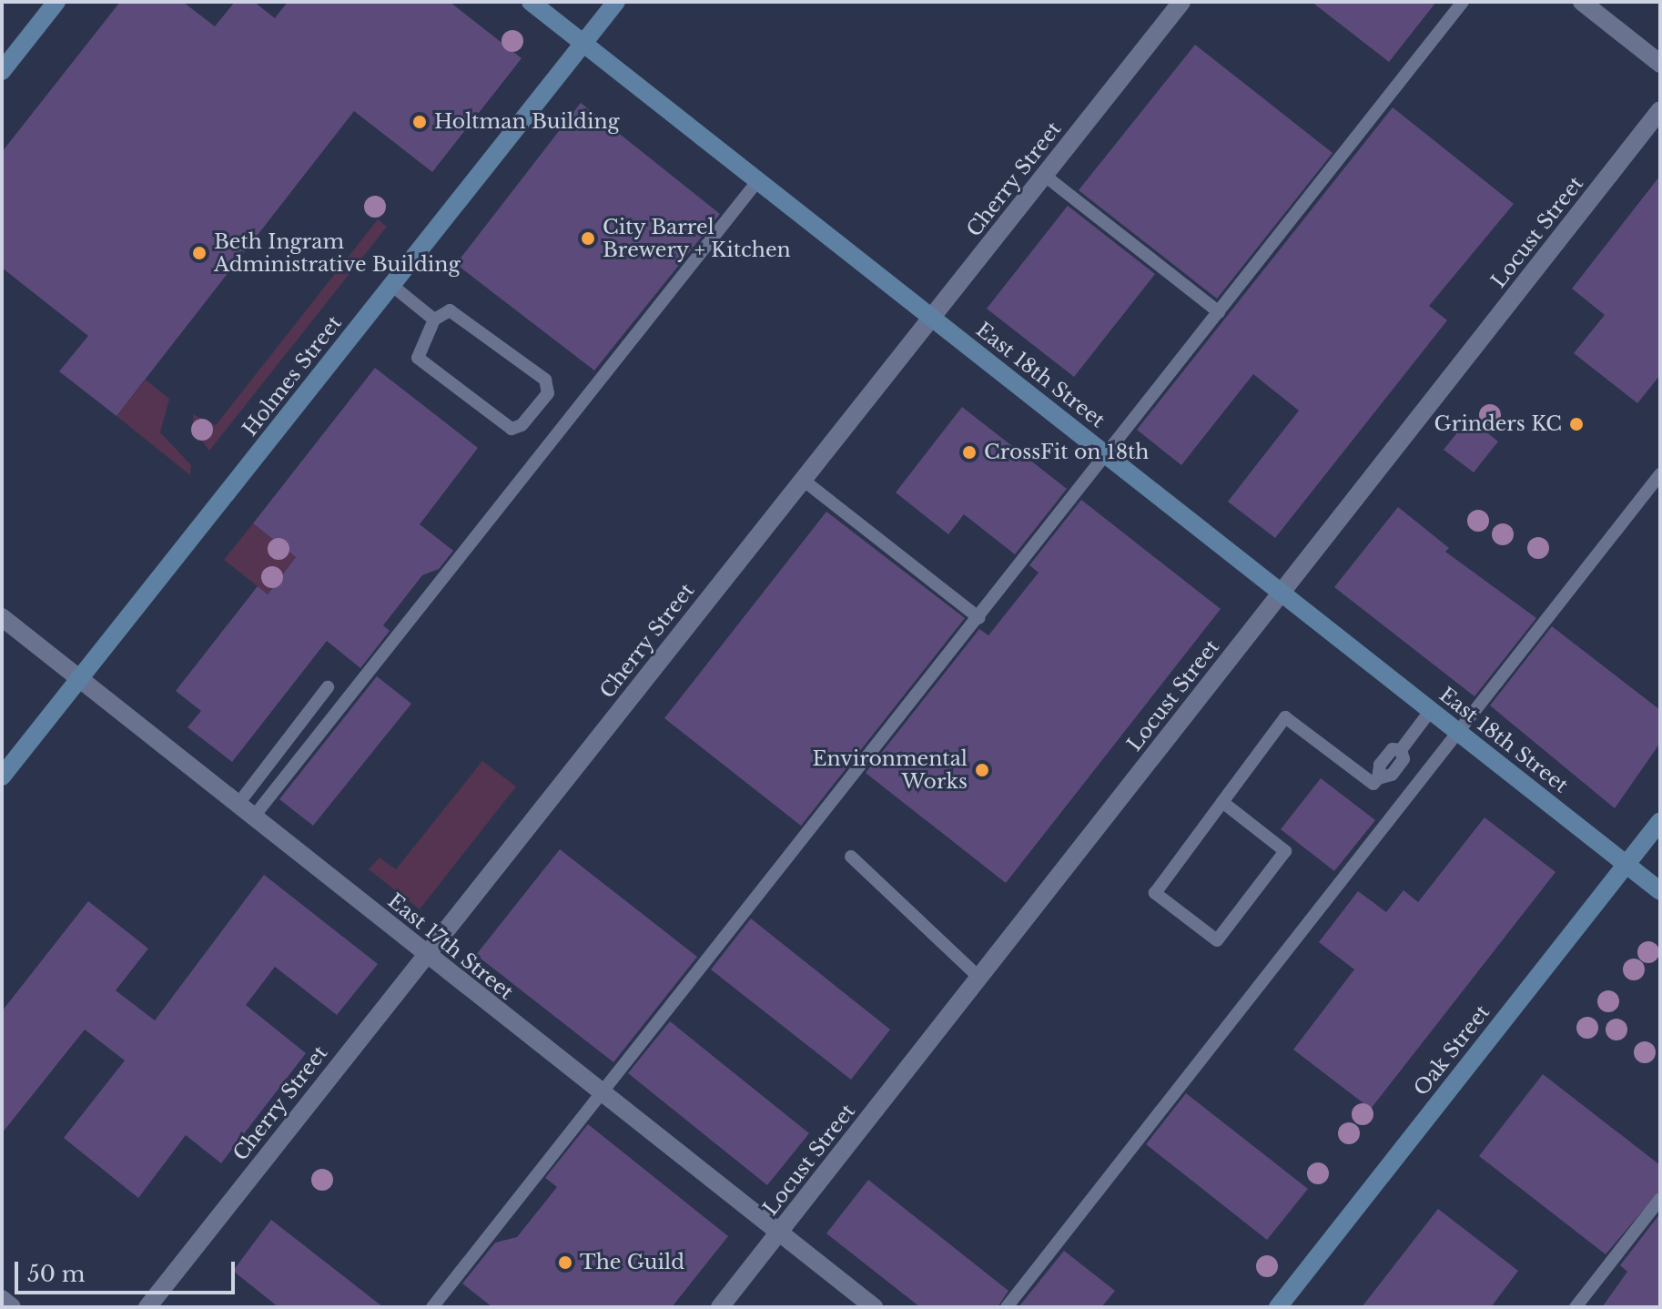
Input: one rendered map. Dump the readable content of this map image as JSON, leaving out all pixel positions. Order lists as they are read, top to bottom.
{
  "streets": {
    "main road": ["East 18th Street", "Holmes Street", "Oak Street"],
    "street": ["Cherry Street", "Locust Street", "East 17th Street"]
  },
  "crossings": [
    ["Cherry Street", "East 18th Street"],
    ["Cherry Street", "East 17th Street"],
    ["Locust Street", "East 18th Street"],
    ["Locust Street", "East 17th Street"],
    ["East 18th Street", "Holmes Street"],
    ["East 18th Street", "Oak Street"],
    ["Holmes Street", "East 17th Street"]
  ],
  "places": [
    "Holtman Building",
    "City Barrel Brewery + Kitchen",
    "Beth Ingram Administrative Building",
    "Grinders KC",
    "CrossFit on 18th",
    "Environmental Works",
    "The Guild"
  ],
  "scale_bar": "50 m"
}
